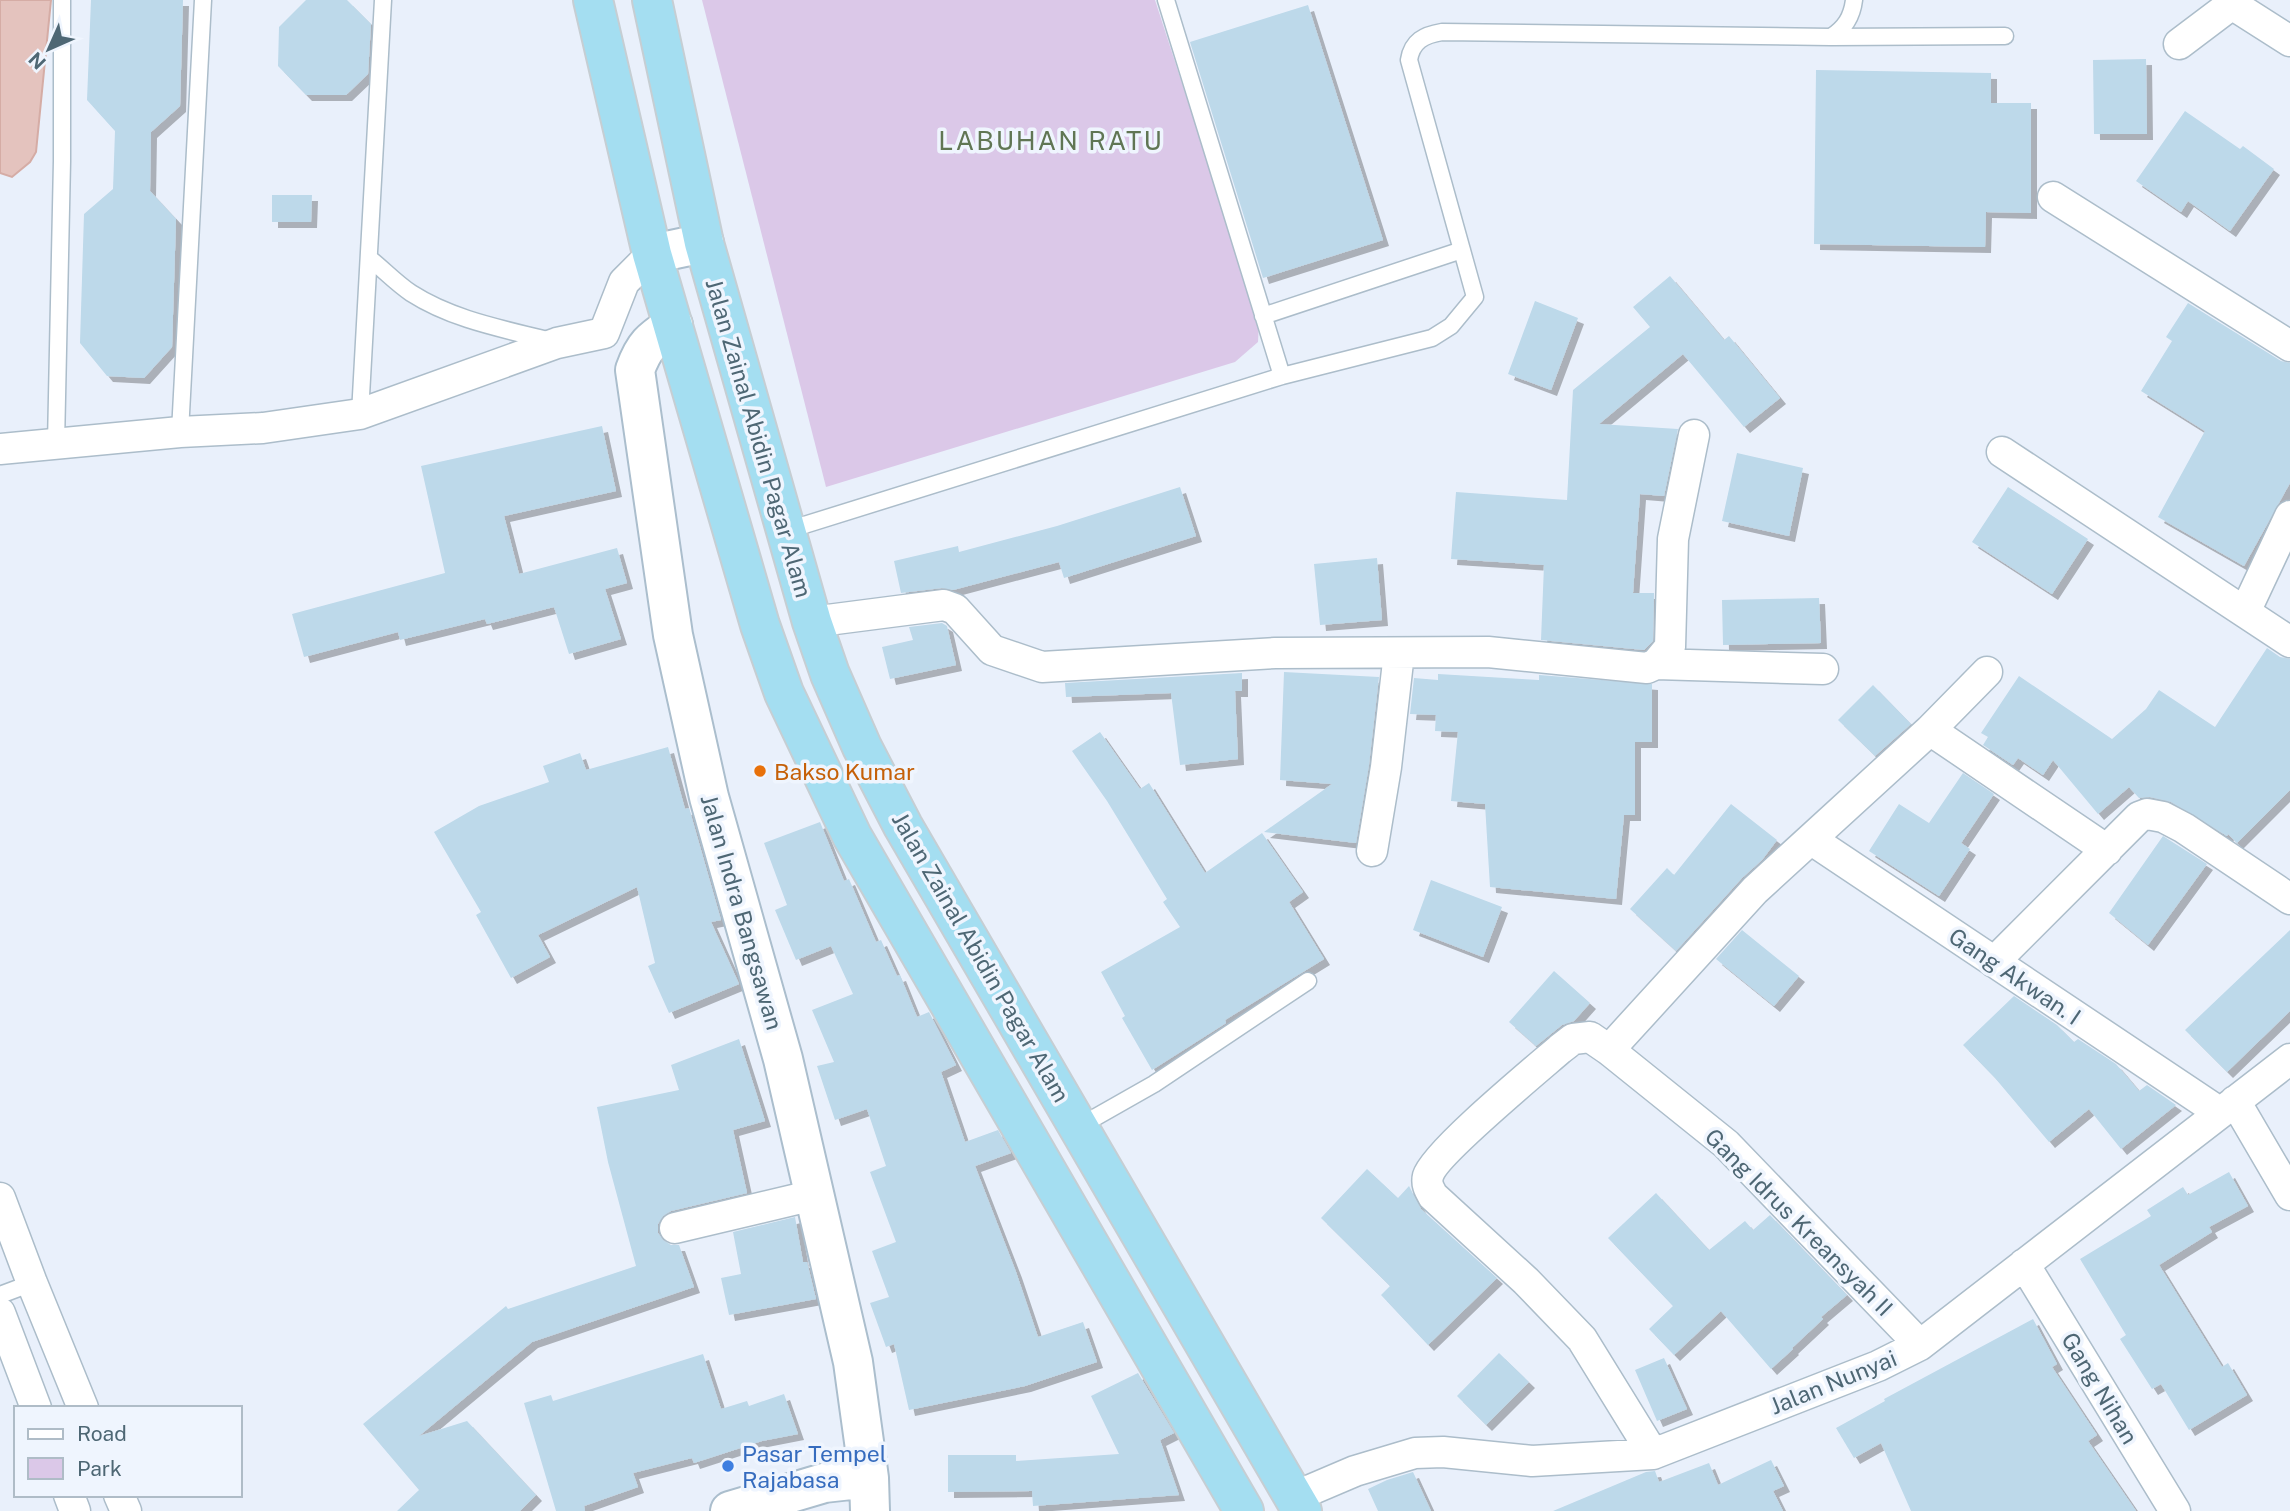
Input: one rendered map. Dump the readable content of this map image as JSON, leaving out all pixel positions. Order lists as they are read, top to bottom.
{
  "streets": {
    "highway": ["Jalan Zainal Abidin Pagar Alam"],
    "street": [
      "Jalan Indra Bangsawan",
      "Gang Akwan. I",
      "Gang Idrus Kreansyah II",
      "Jalan Nunyai",
      "Gang Nihan"
    ]
  },
  "crossings": [
    ["Jalan Zainal Abidin Pagar Alam", "Jalan Nunyai"],
    ["Gang Akwan. I", "Jalan Nunyai"],
    ["Gang Idrus Kreansyah II", "Jalan Nunyai"],
    ["Jalan Nunyai", "Gang Nihan"]
  ],
  "districts": ["LABUHAN RATU"],
  "places": ["Bakso Kumar", "Pasar Tempel Rajabasa"],
  "legend": ["Road", "Park"],
  "north": "bottom left"
}
